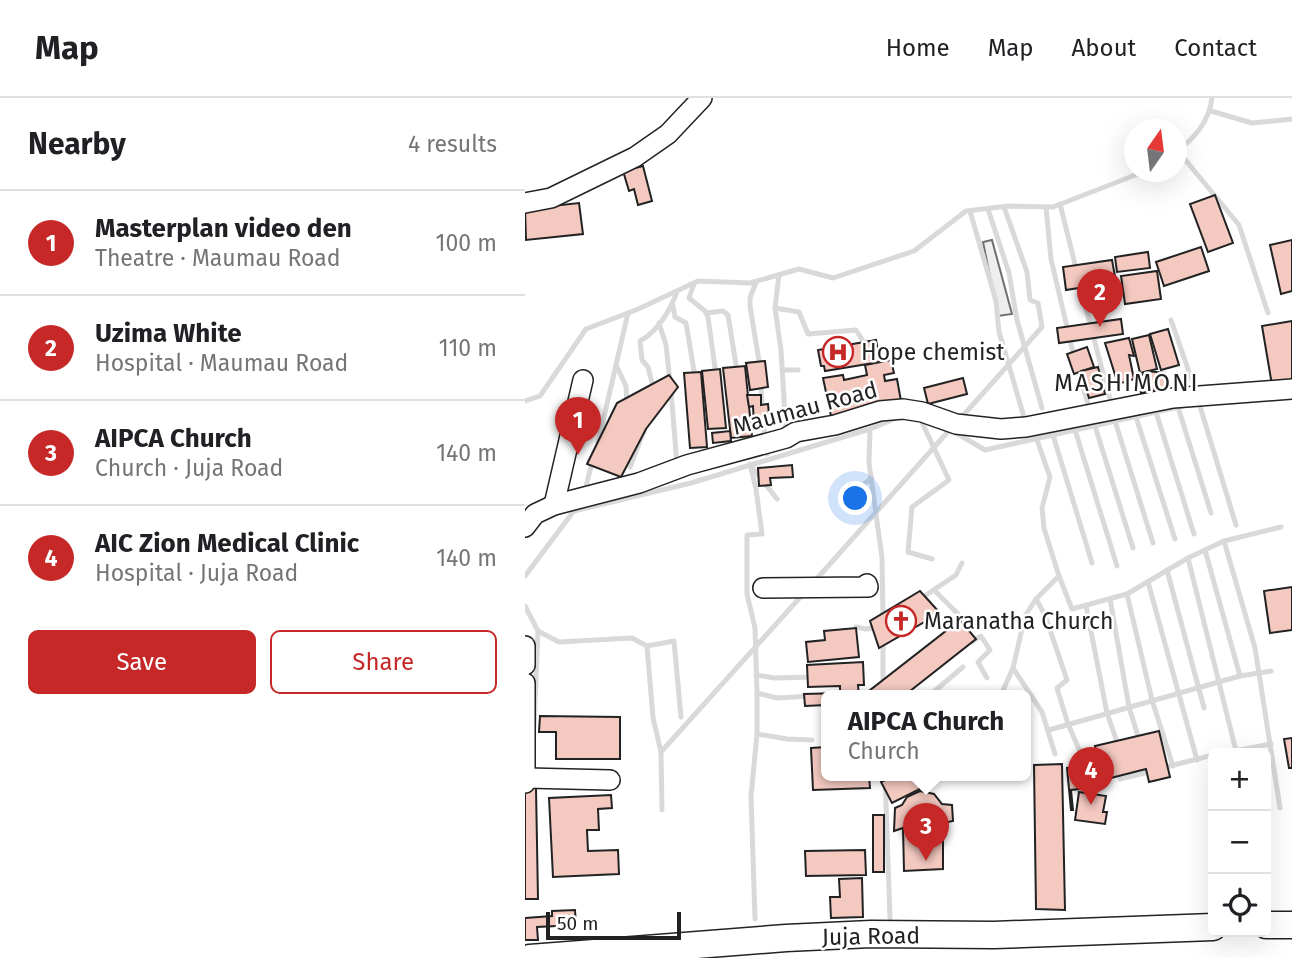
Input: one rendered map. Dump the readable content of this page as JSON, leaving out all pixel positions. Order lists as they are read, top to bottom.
{
  "streets": {
    "main road": ["Juja Road"],
    "street": ["Maumau Road"]
  },
  "districts": ["MASHIMONI"],
  "places": {
    "hospital": ["Hope chemist"],
    "church": ["Maranatha Church"]
  },
  "scale_bar": "50 m",
  "north": "top",
  "page": {
    "header": "Map",
    "nav": [
      "Home",
      "Map",
      "About",
      "Contact"
    ],
    "heading": ["Nearby", "4 results"],
    "list": [
      {
        "mark": "1",
        "name": "Masterplan video den",
        "note": "Theatre · Maumau Road",
        "value": "100 m"
      },
      {
        "mark": "2",
        "name": "Uzima White",
        "note": "Hospital · Maumau Road",
        "value": "110 m"
      },
      {
        "mark": "3",
        "name": "AIPCA Church",
        "note": "Church · Juja Road",
        "value": "140 m"
      },
      {
        "mark": "4",
        "name": "AIC Zion Medical Clinic",
        "note": "Hospital · Juja Road",
        "value": "140 m"
      }
    ],
    "pins": [
      "2",
      "1",
      "4",
      "3"
    ],
    "buttons": ["Save", "Share"],
    "popup": ["AIPCA Church", "Church"],
    "map_buttons": ["+", "−"],
    "scale": "50 m"
  }
}
